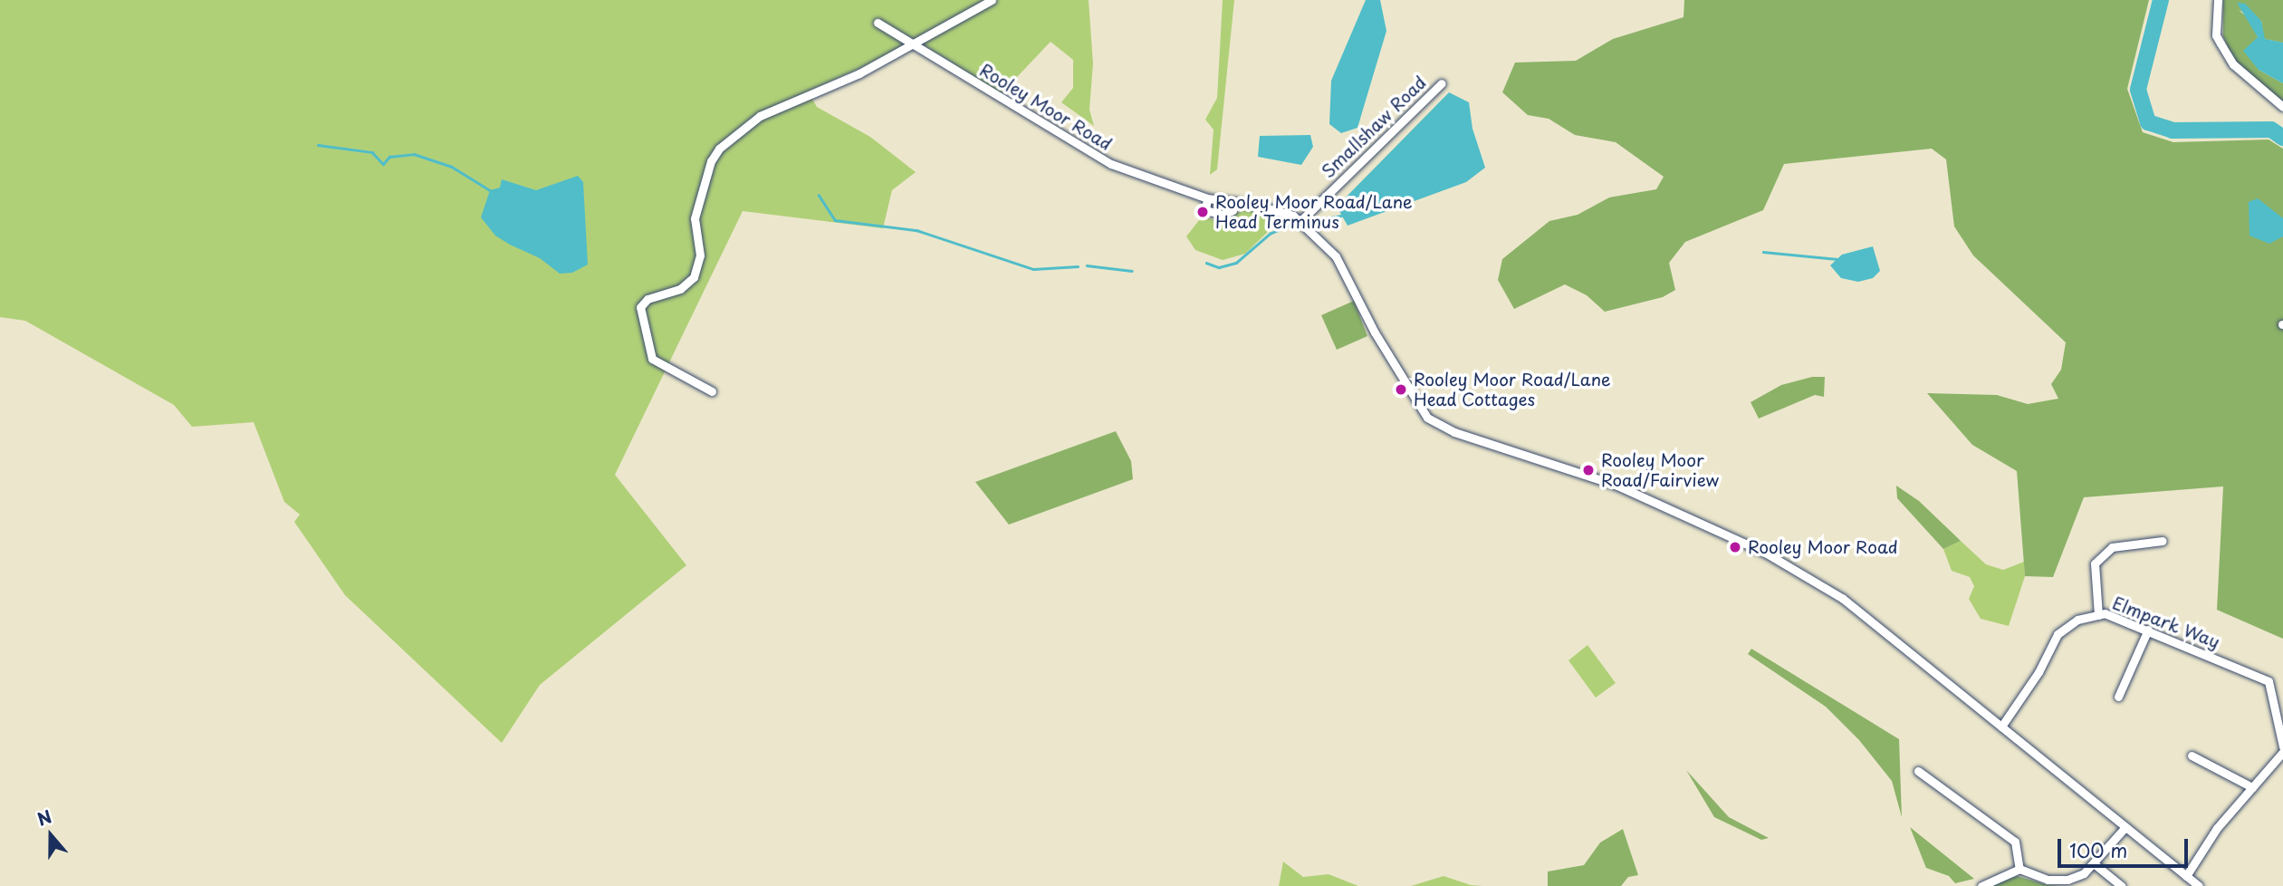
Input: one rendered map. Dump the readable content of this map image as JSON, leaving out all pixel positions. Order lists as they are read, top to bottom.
{
  "streets": {
    "street": ["Rooley Moor Road", "Smallshaw Road", "Elmpark Way"]
  },
  "crossings": [
    ["Rooley Moor Road", "Smallshaw Road"]
  ],
  "places": [
    "Rooley Moor Road/Lane Head Terminus",
    "Rooley Moor Road/Lane Head Cottages",
    "Rooley Moor Road/Fairview",
    "Rooley Moor Road"
  ],
  "scale_bar": "100 m",
  "north": "top"
}
